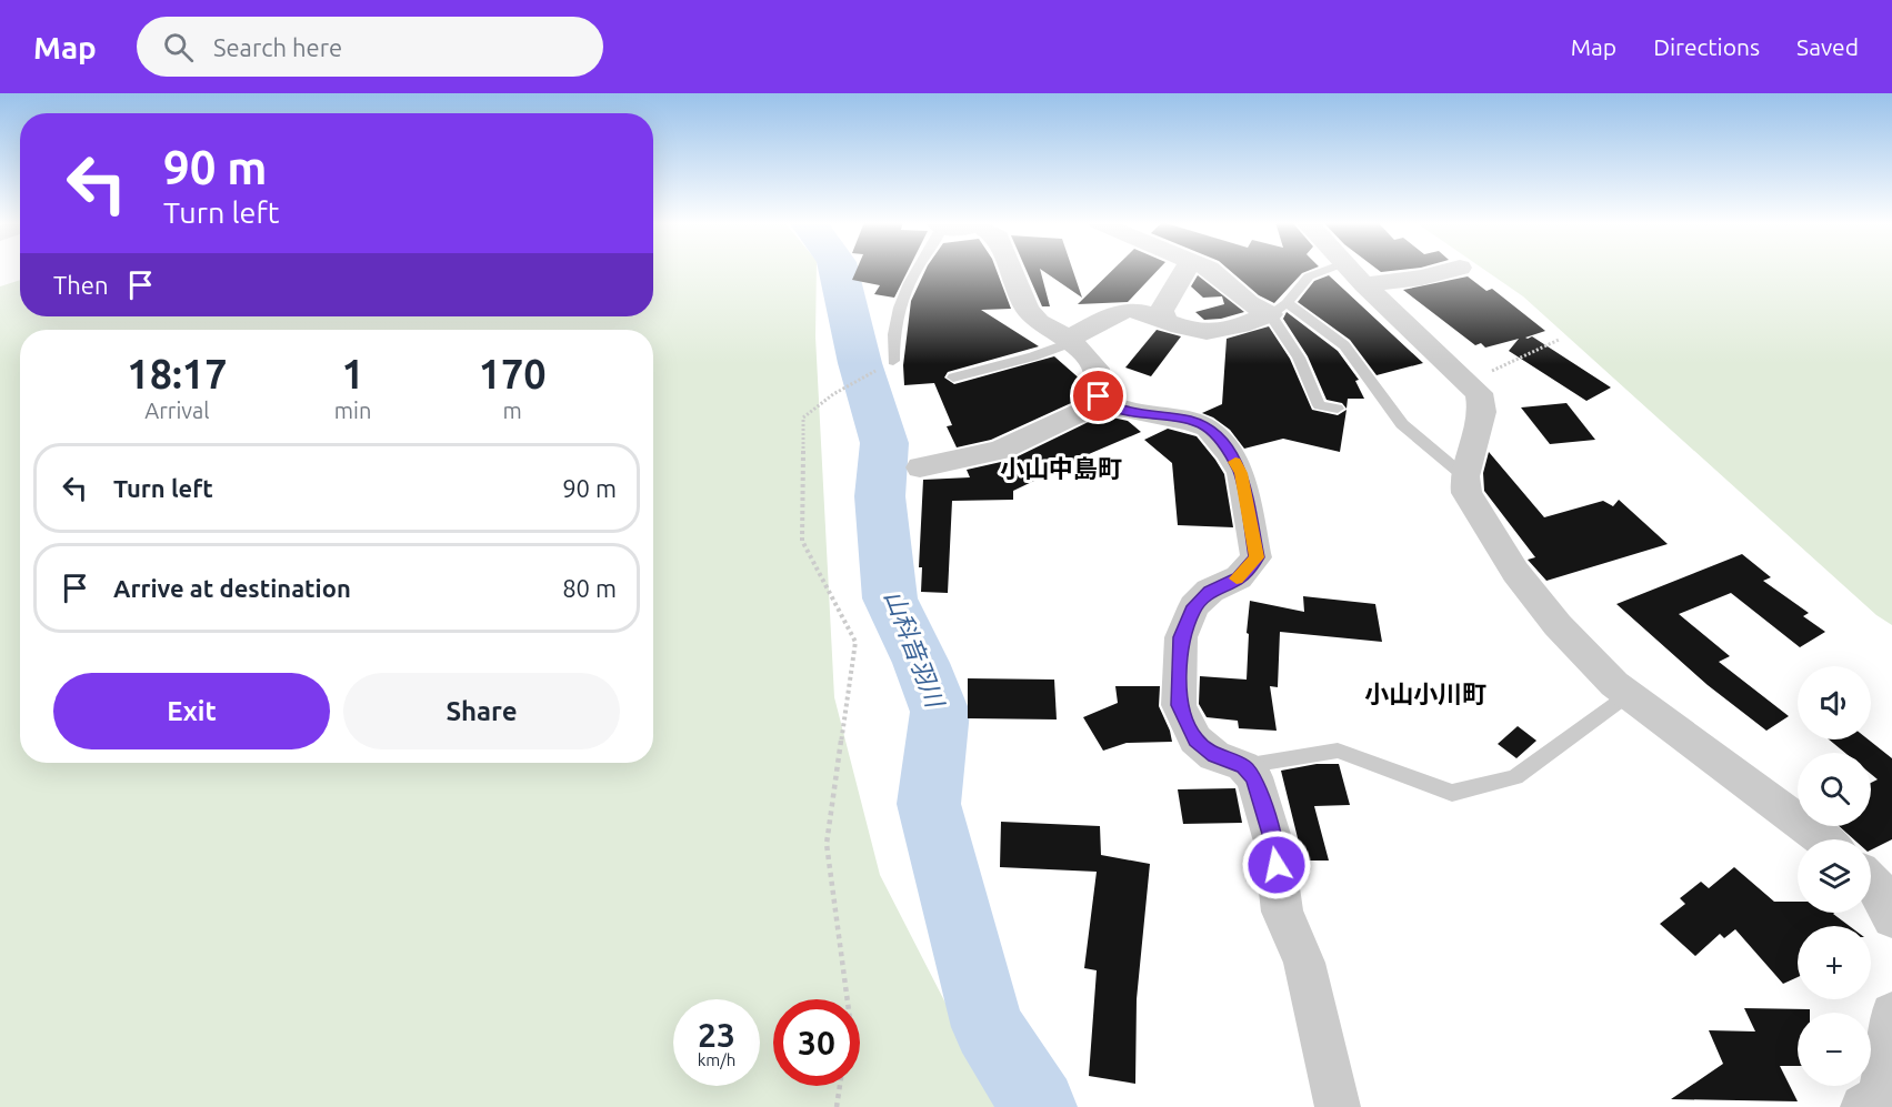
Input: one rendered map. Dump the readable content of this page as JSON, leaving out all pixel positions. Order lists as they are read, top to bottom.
{
  "districts": ["小山中島町", "小山小川町"],
  "water": ["山科音羽川"],
  "page": {
    "header": "Map",
    "search": "Search here",
    "nav": ["Map", "Directions", "Saved"],
    "turn": ["90 m", "Turn left"],
    "then": "Then",
    "eta": [
      "18:17",
      "Arrival",
      "1",
      "min",
      "170",
      "m"
    ],
    "list": [
      {
        "name": "Turn left",
        "value": "90 m"
      },
      {
        "name": "Arrive at destination",
        "value": "80 m"
      }
    ],
    "buttons": ["Exit", "Share"],
    "map_buttons": ["+", "−"],
    "speed": "23 km/h",
    "limit": "30"
  }
}
